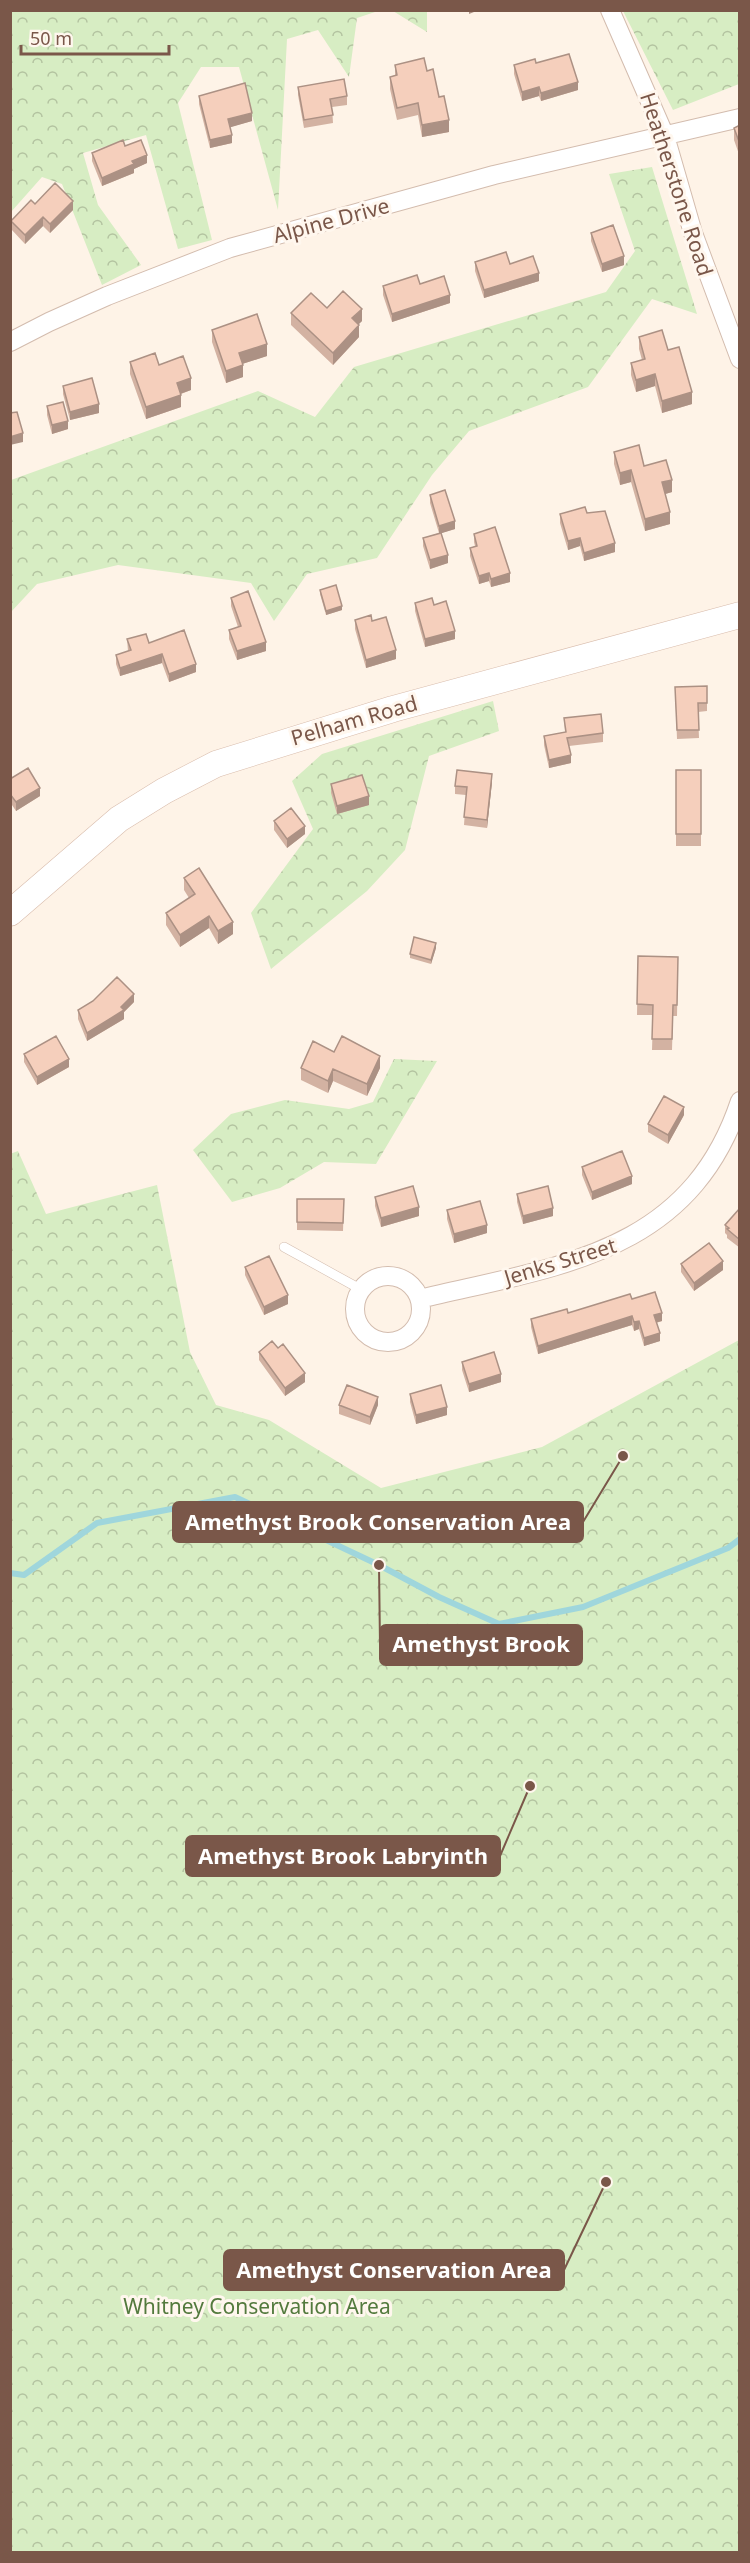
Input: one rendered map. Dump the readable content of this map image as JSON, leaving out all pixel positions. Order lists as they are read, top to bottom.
{
  "streets": {
    "main road": ["Pelham Road"],
    "street": ["Heatherstone Road", "Alpine Drive", "Jenks Street"]
  },
  "crossings": [
    ["Heatherstone Road", "Alpine Drive"]
  ],
  "parks": ["Whitney Conservation Area"],
  "places": [
    "Amethyst Brook Conservation Area",
    "Amethyst Brook",
    "Amethyst Brook Labryinth",
    "Amethyst Conservation Area"
  ],
  "scale_bar": "50 m"
}
